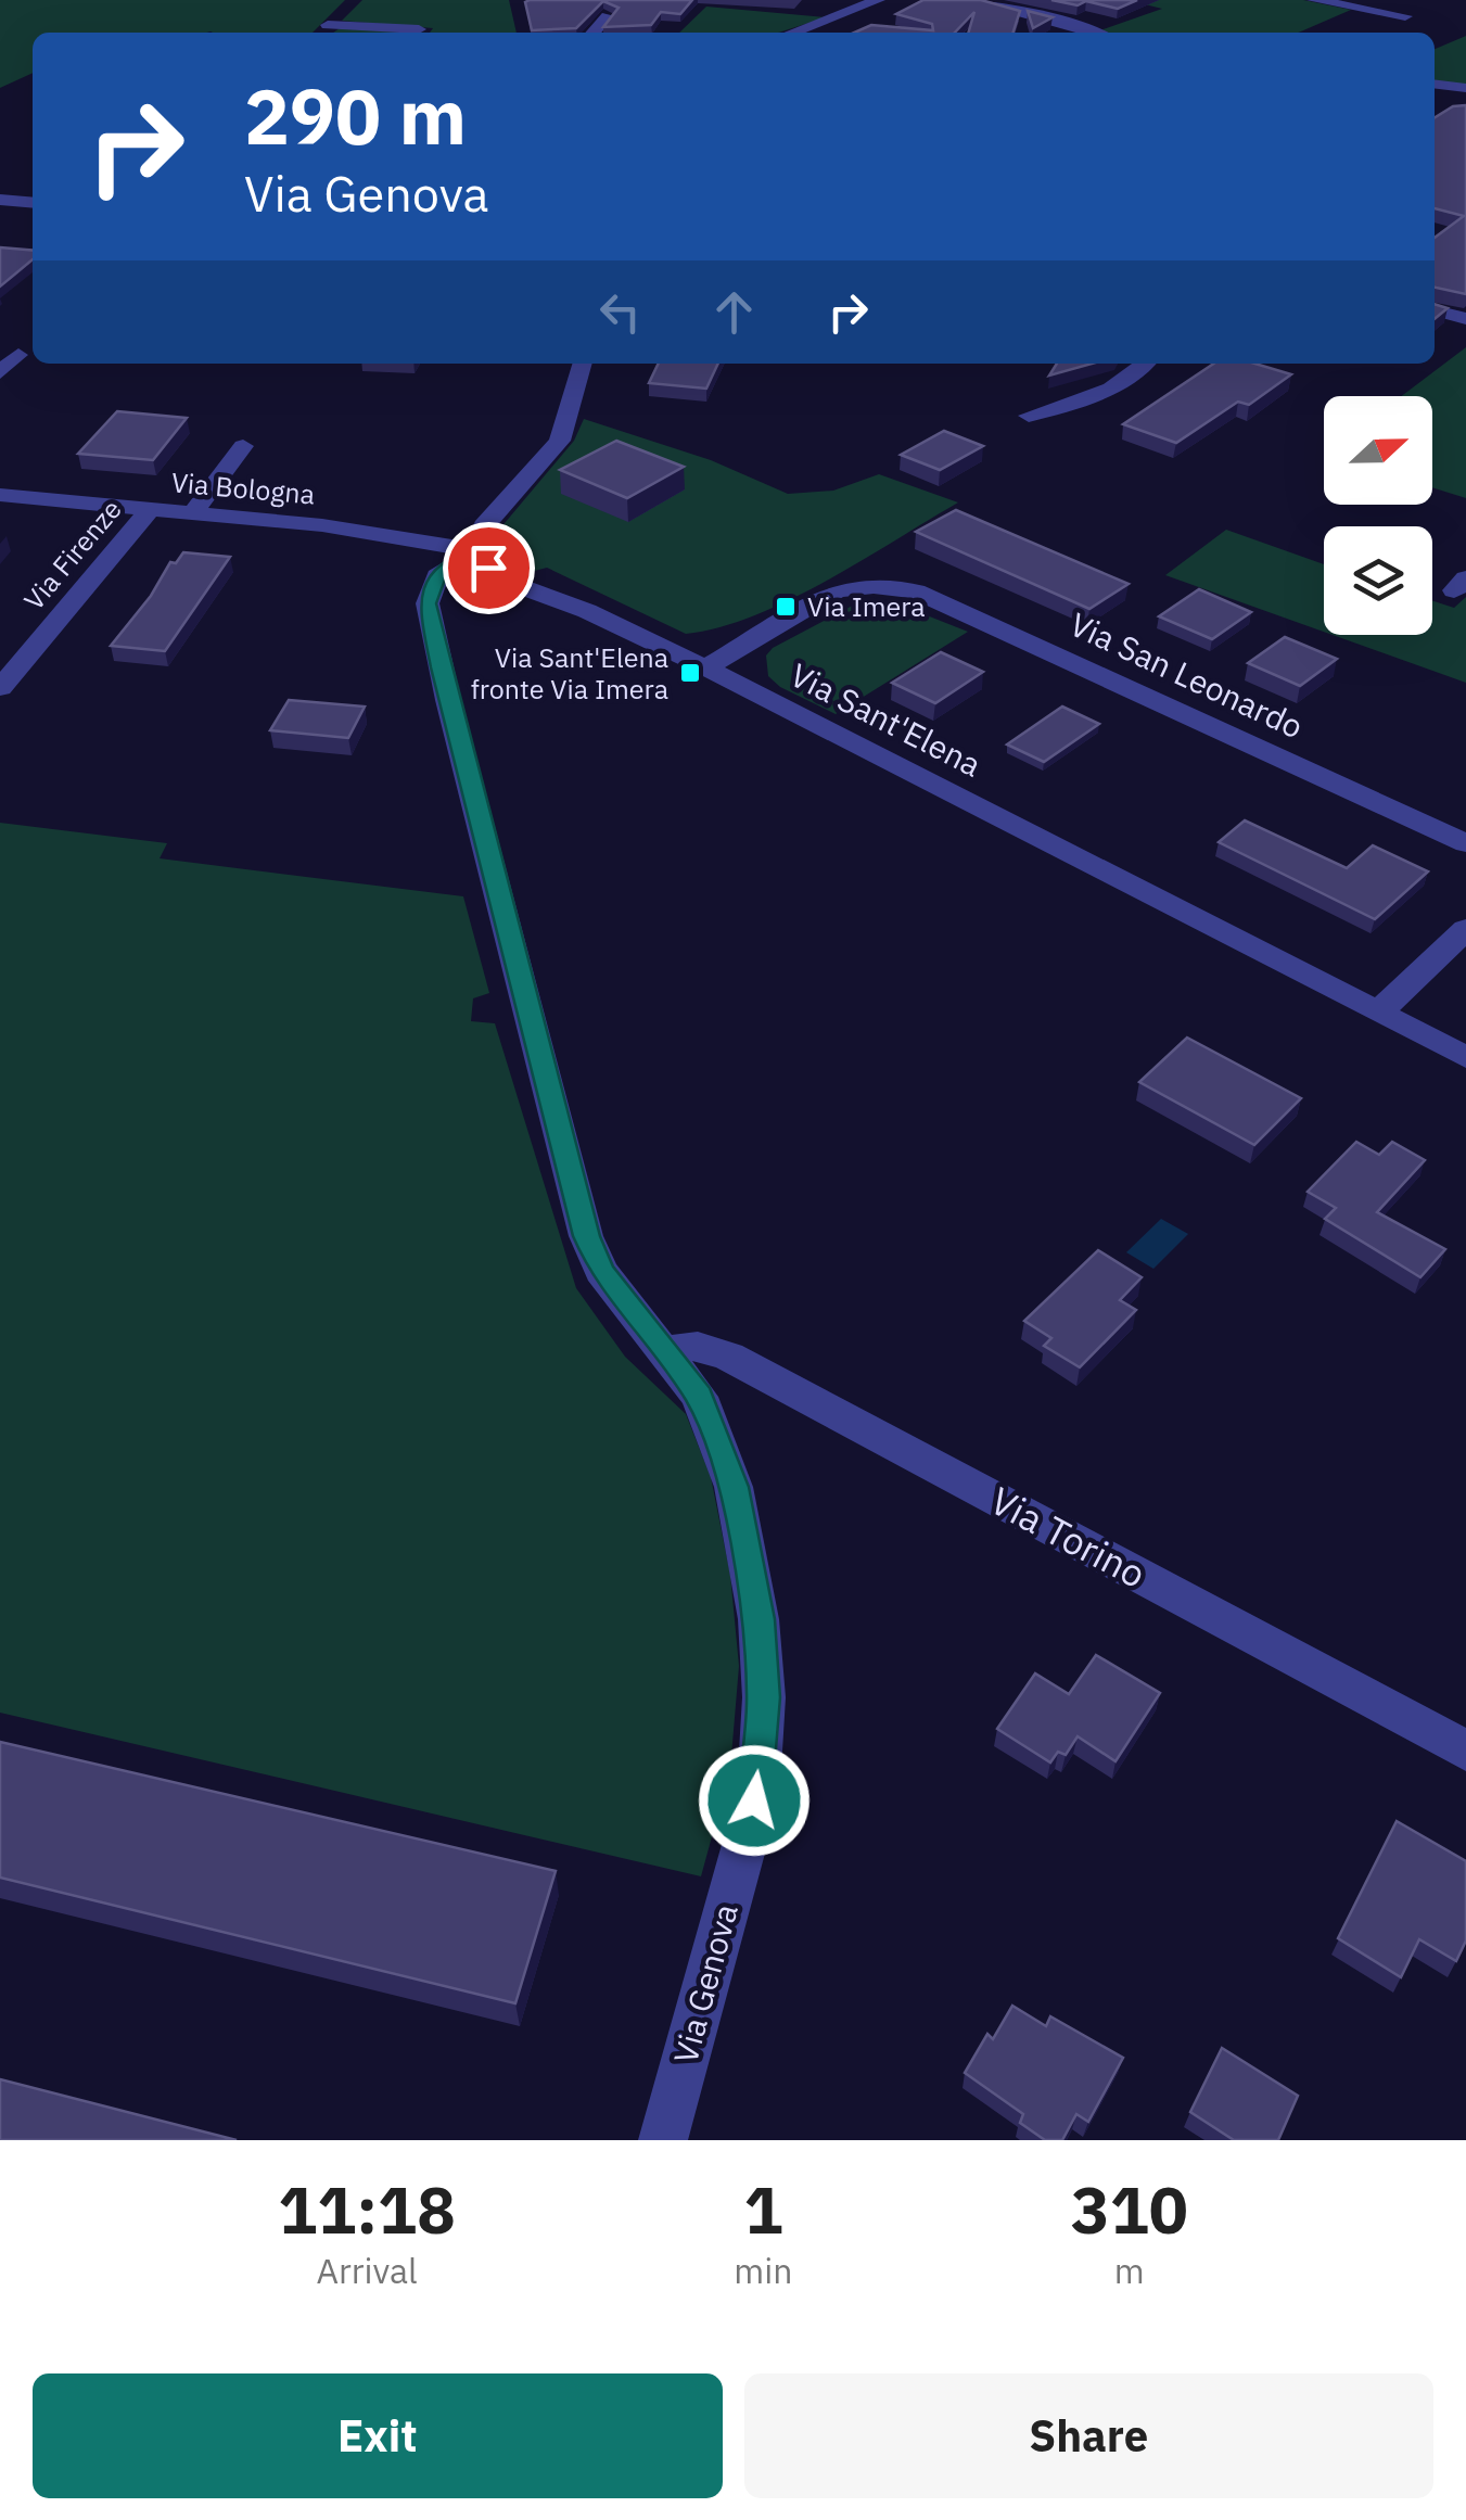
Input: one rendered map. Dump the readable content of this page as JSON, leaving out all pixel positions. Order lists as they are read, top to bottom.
{
  "streets": {
    "street": [
      "Via Bologna",
      "Via Firenze",
      "Via San Leonardo",
      "Via Sant'Elena",
      "Via Torino",
      "Via Genova"
    ]
  },
  "crossings": [
    ["Via Bologna", "Via Firenze"],
    ["Via Bologna", "Via Sant'Elena"],
    ["Via Bologna", "Via Genova"],
    ["Via San Leonardo", "Via Sant'Elena"],
    ["Via Sant'Elena", "Via Genova"],
    ["Via Torino", "Via Genova"]
  ],
  "places": {
    "transit": ["Via Imera", "Via Sant'Elena fronte Via Imera"]
  },
  "north": "right",
  "page": {
    "turn": ["290 m", "Via Genova"],
    "eta": [
      "11:18",
      "Arrival",
      "1",
      "min",
      "310",
      "m"
    ],
    "buttons": ["Exit", "Share"]
  }
}
